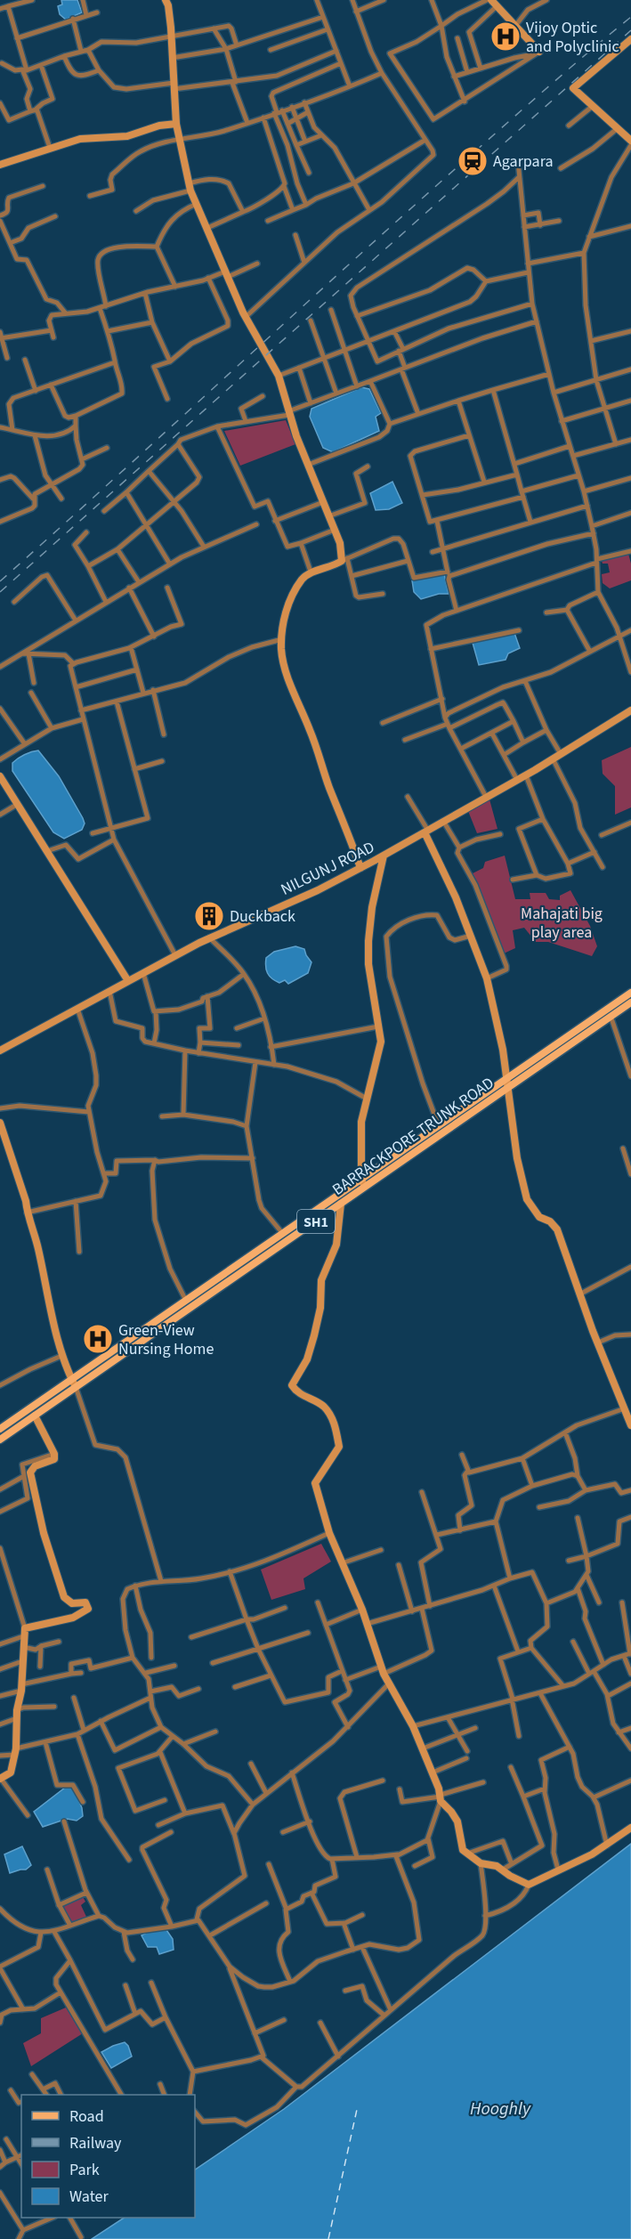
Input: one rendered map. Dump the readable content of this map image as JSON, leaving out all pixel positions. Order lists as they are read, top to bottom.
{
  "streets": {
    "main road": ["BARRACKPORE TRUNK ROAD", "SH1"],
    "street": ["NILGUNJ ROAD"]
  },
  "water": ["Hooghly"],
  "parks": ["Mahajati big play area"],
  "places": {
    "hospital": ["Vijoy Optic and Polyclinic", "Green-View Nursing Home"],
    "station": ["Agarpara"],
    "building": ["Duckback"]
  },
  "legend": [
    "Road",
    "Railway",
    "Park",
    "Water"
  ]
}
